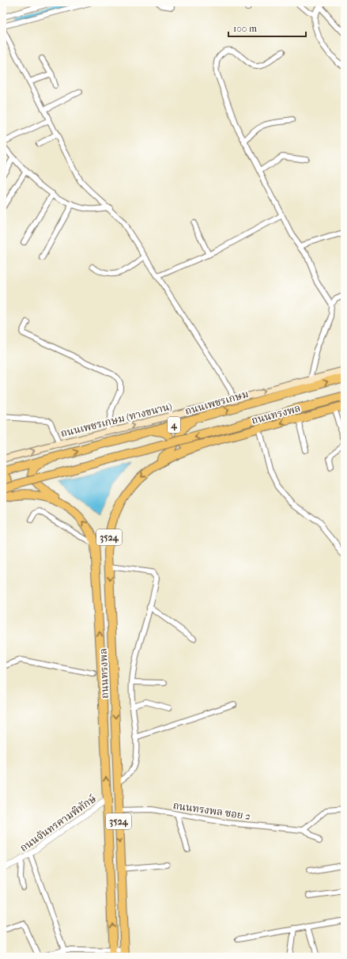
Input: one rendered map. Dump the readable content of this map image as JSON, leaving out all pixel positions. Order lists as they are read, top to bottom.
{
  "streets": {
    "highway": [
      "ถนนเพชรเกษม",
      "ถนนทรงพล",
      "4",
      "3524"
    ],
    "main road": ["ถนนเพชรเกษม (ทางขนาน)"],
    "street": ["ถนนทรงพล ซอย 2", "ถนนจันทรคามพิทักษ์"]
  },
  "crossings": [
    ["ถนนทรงพล", "ถนนทรงพล ซอย 2"],
    ["ถนนทรงพล", "ถนนจันทรคามพิทักษ์"]
  ],
  "one_way": ["ถนนเพชรเกษม (ทางขนาน)"],
  "scale_bar": "100 m"
}
